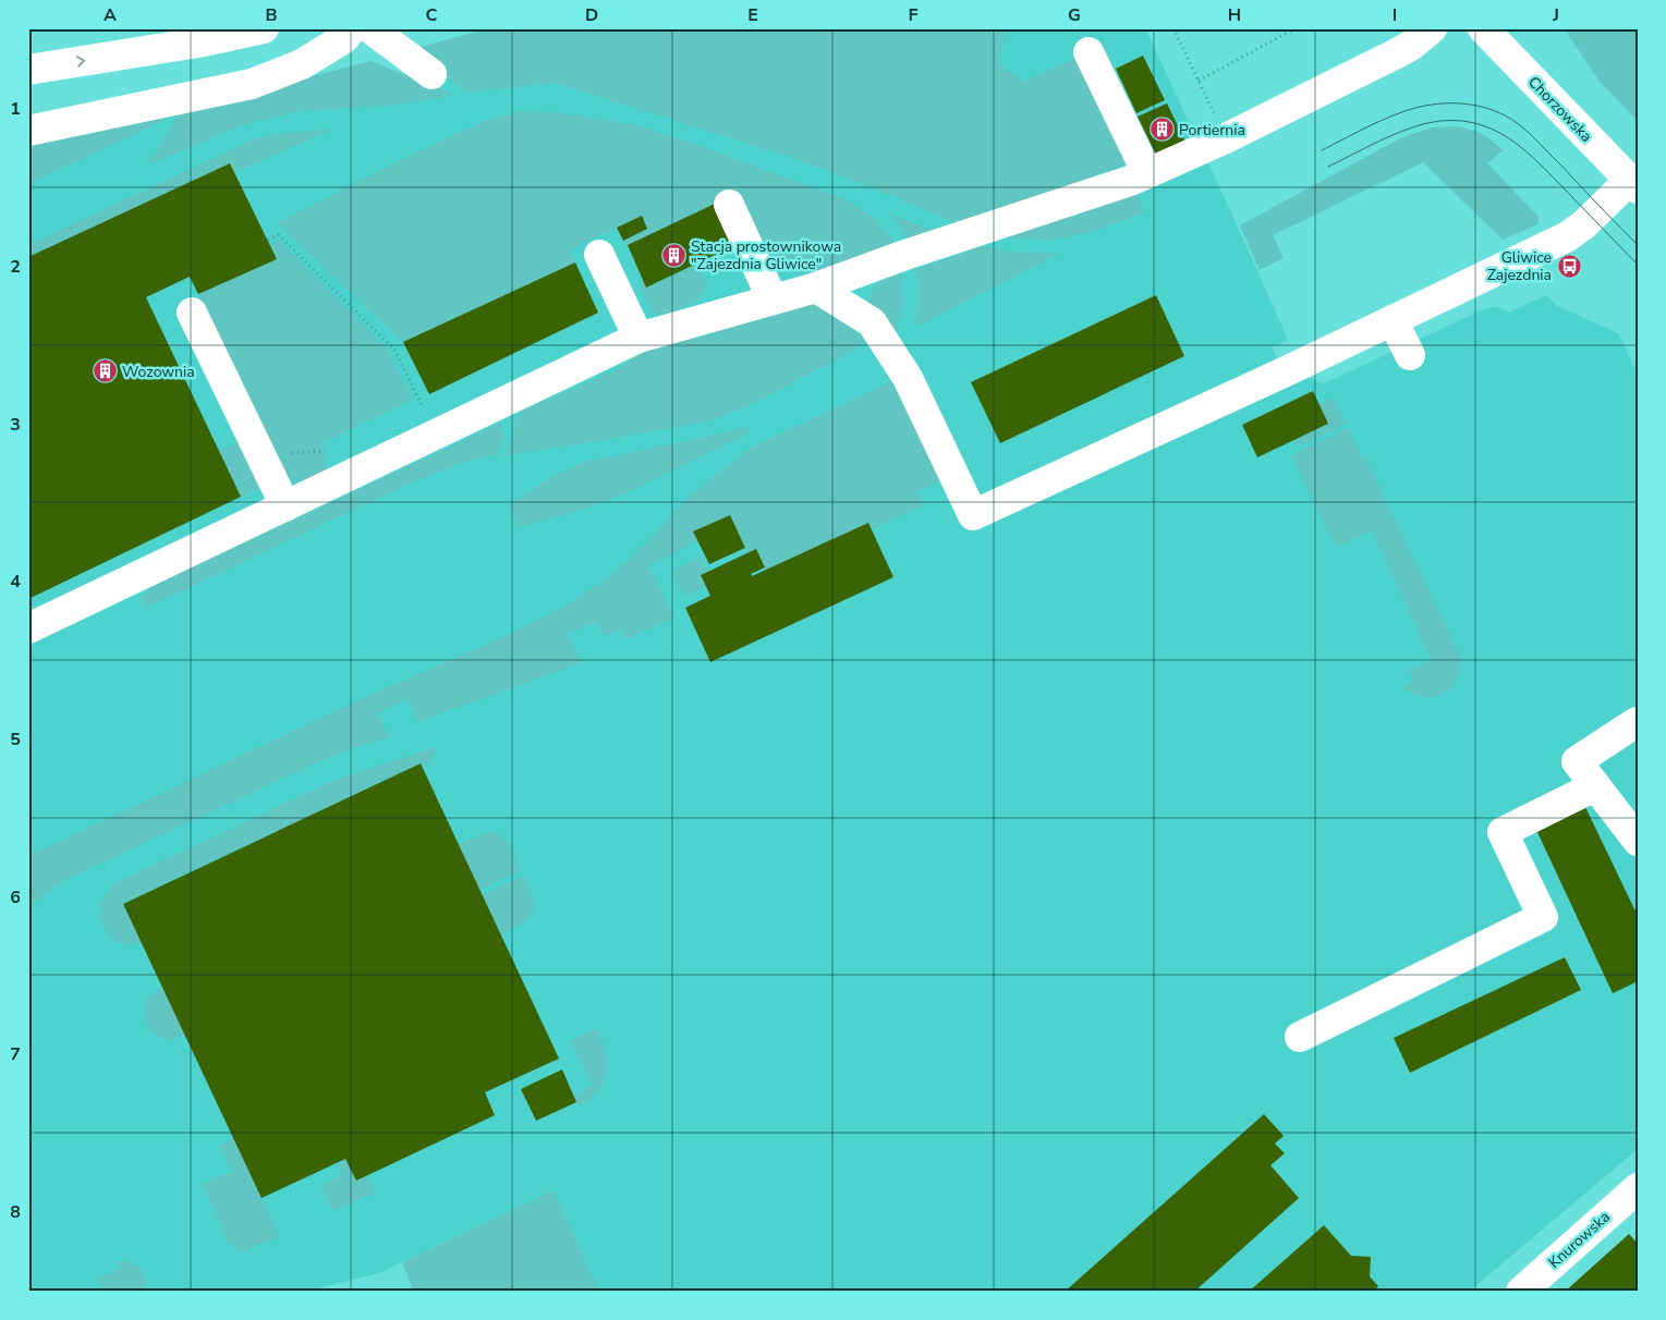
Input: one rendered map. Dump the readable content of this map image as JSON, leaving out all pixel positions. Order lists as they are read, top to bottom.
{
  "streets": {
    "main road": ["Chorzowska", "Knurowska"]
  },
  "places": {
    "building": ["Portiernia", "Stacja prostownikowa \"Zajezdnia Gliwice\"", "Wozownia"],
    "bus stop": ["Gliwice Zajezdnia"]
  },
  "grid": {
    "columns": [
      "A",
      "B",
      "C",
      "D",
      "E",
      "F",
      "G",
      "H",
      "I",
      "J"
    ],
    "rows": [
      "1",
      "2",
      "3",
      "4",
      "5",
      "6",
      "7",
      "8"
    ]
  }
}
